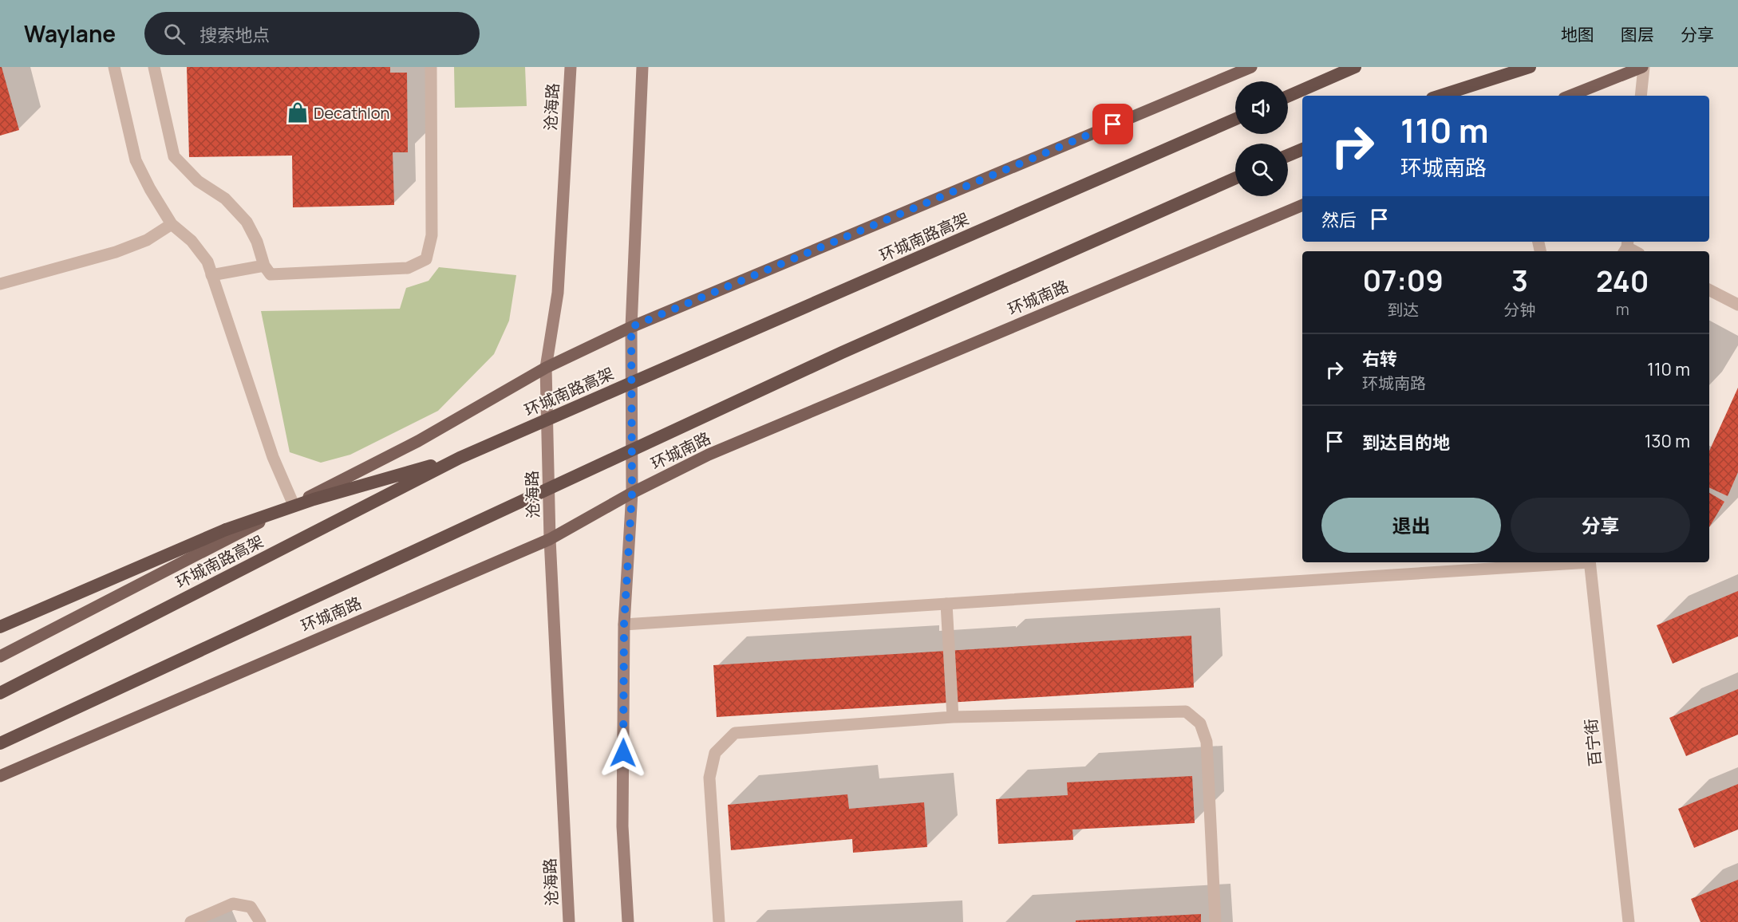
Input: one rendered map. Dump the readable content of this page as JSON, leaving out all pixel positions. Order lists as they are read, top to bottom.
{
  "streets": {
    "highway": ["环城南路高架"],
    "main road": ["沧海路", "环城南路"],
    "street": ["百宁街"]
  },
  "crossings": [
    ["沧海路", "环城南路"]
  ],
  "places": {
    "shop": ["Decathlon"]
  },
  "page": {
    "header": "Waylane",
    "search": "搜索地点",
    "nav": ["地图", "图层", "分享"],
    "turn": ["110 m", "环城南路"],
    "then": "然后",
    "eta": [
      "07:09",
      "到达",
      "3",
      "分钟",
      "240",
      "m"
    ],
    "list": [
      {
        "name": "右转",
        "note": "环城南路",
        "value": "110 m"
      },
      {
        "name": "到达目的地",
        "value": "130 m"
      }
    ],
    "buttons": ["退出", "分享"]
  }
}
